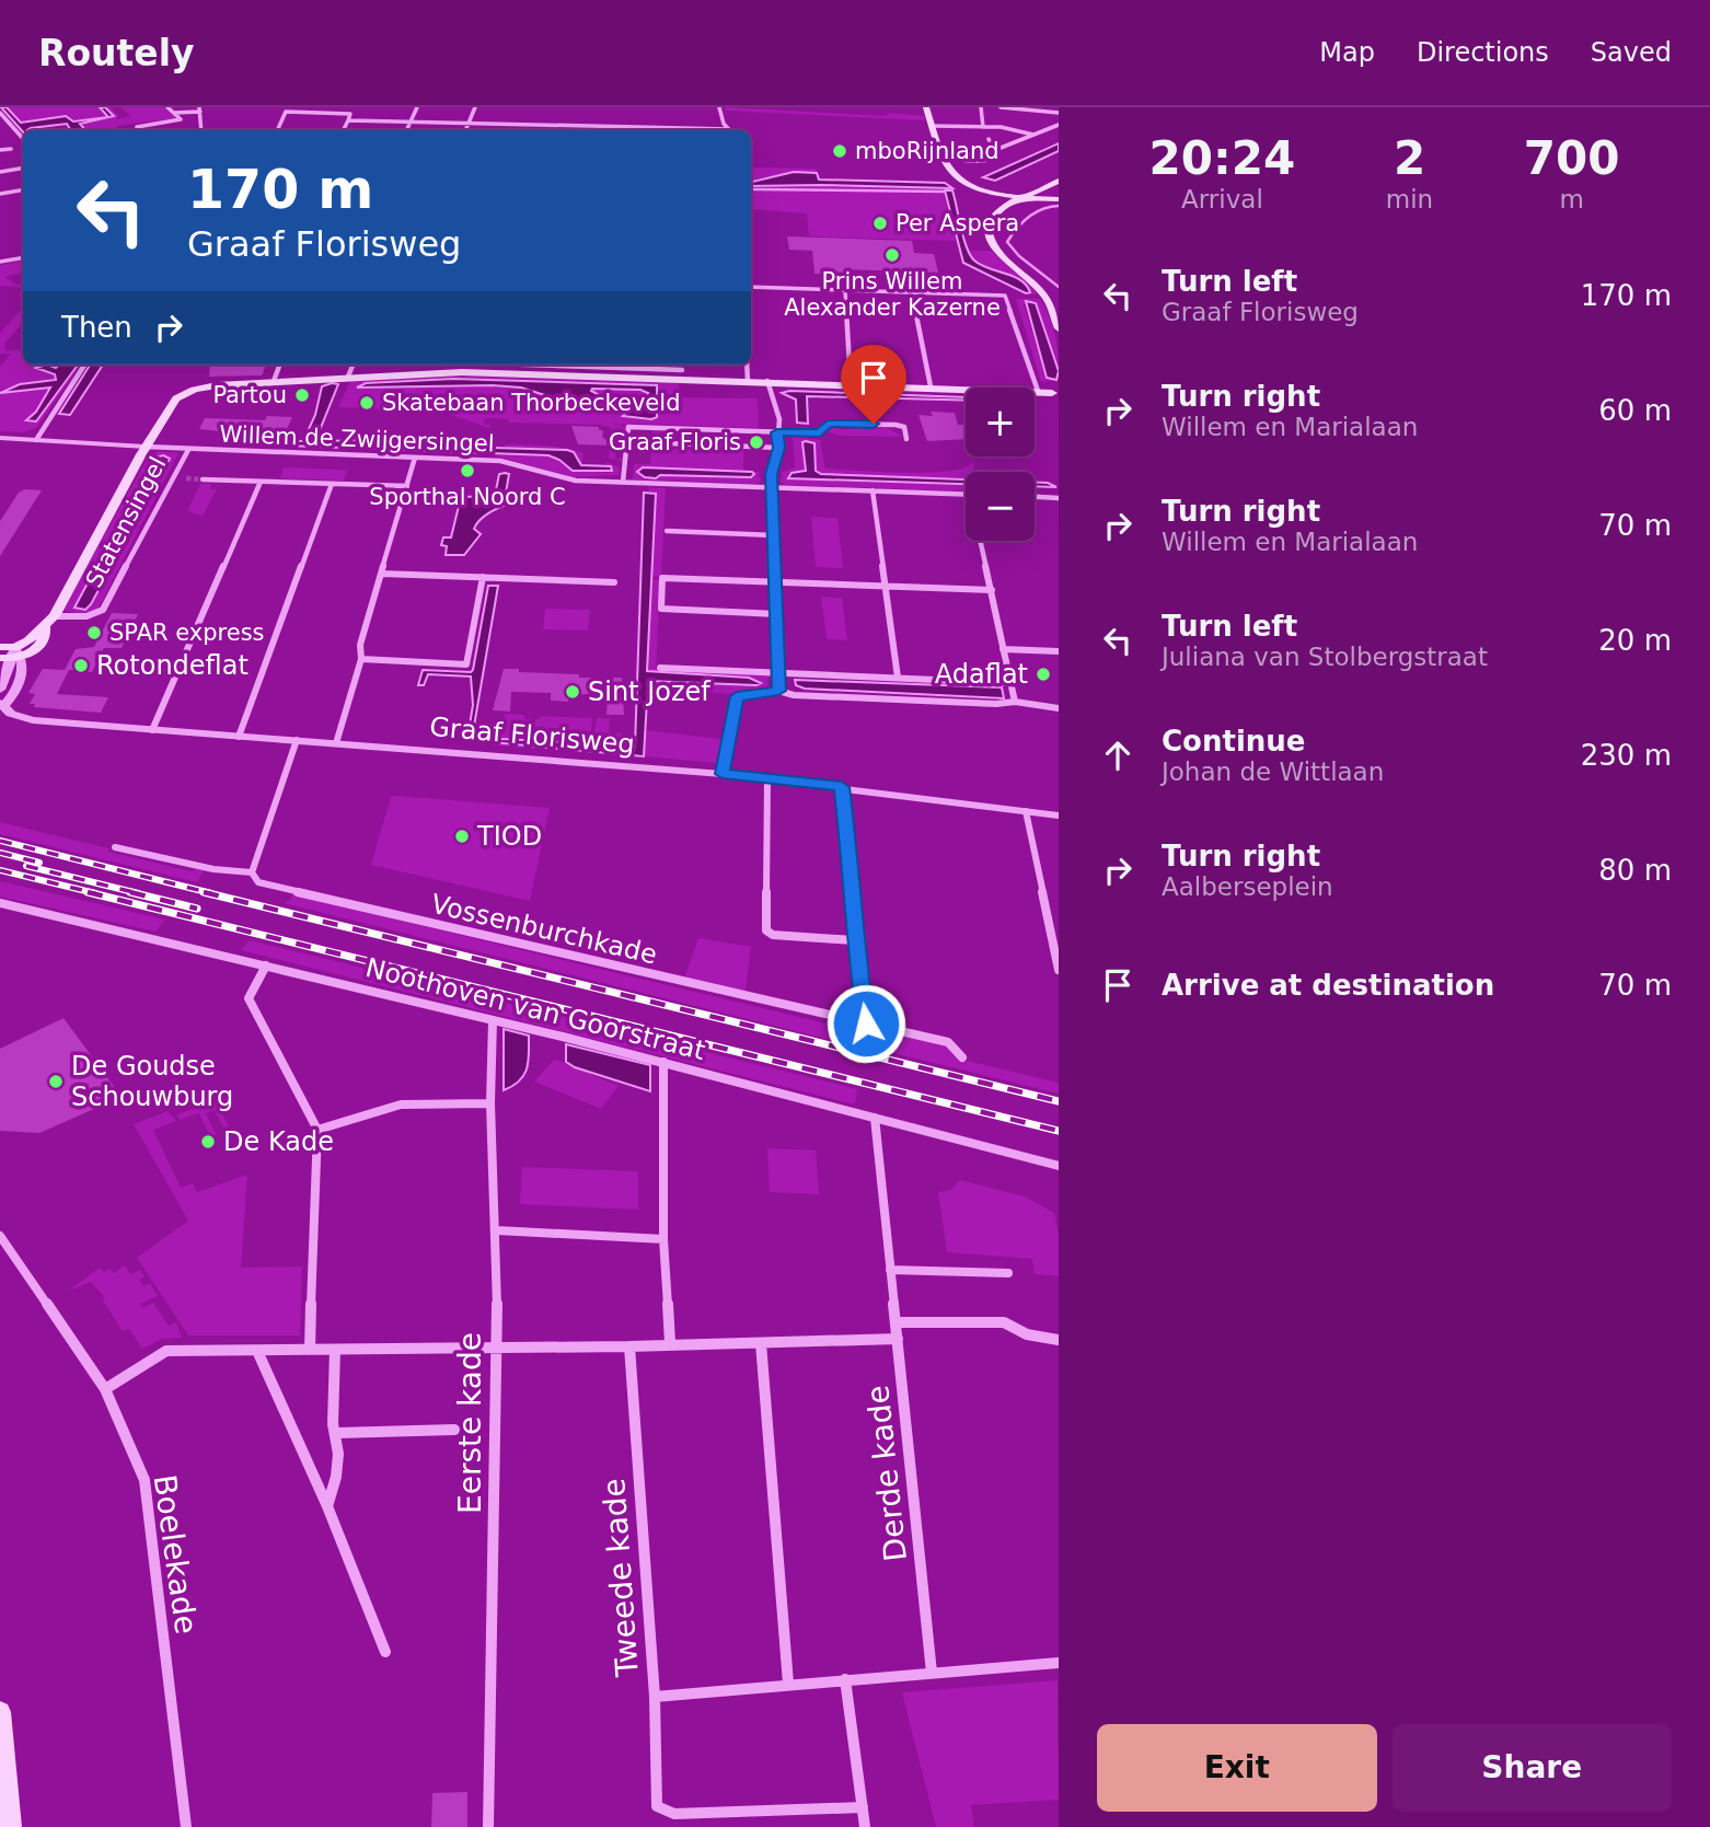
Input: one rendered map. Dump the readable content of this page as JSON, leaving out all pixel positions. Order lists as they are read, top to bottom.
{
  "streets": {
    "main road": ["Statensingel"],
    "street": [
      "Willem de Zwijgersingel",
      "Graaf Florisweg",
      "Vossenburchkade",
      "Noothoven van Goorstraat",
      "Eerste kade",
      "Derde kade",
      "Boelekade",
      "Tweede kade"
    ]
  },
  "crossings": [
    ["Willem de Zwijgersingel", "Statensingel"],
    ["Noothoven van Goorstraat", "Eerste kade"],
    ["Noothoven van Goorstraat", "Derde kade"]
  ],
  "places": [
    "mboRijnland",
    "Per Aspera",
    "Prins Willem Alexander Kazerne",
    "Partou",
    "Skatebaan Thorbeckeveld",
    "Graaf Floris",
    "Sporthal Noord C",
    "SPAR express",
    "Rotondeflat",
    "Adaflat",
    "Sint Jozef",
    "TIOD",
    "De Goudse Schouwburg",
    "De Kade"
  ],
  "page": {
    "header": "Routely",
    "nav": ["Map", "Directions", "Saved"],
    "eta": [
      "20:24",
      "Arrival",
      "2",
      "min",
      "700",
      "m"
    ],
    "turn": ["170 m", "Graaf Florisweg"],
    "list": [
      {
        "name": "Turn left",
        "note": "Graaf Florisweg",
        "value": "170 m"
      },
      {
        "name": "Turn right",
        "note": "Willem en Marialaan",
        "value": "60 m"
      },
      {
        "name": "Turn right",
        "note": "Willem en Marialaan",
        "value": "70 m"
      },
      {
        "name": "Turn left",
        "note": "Juliana van Stolbergstraat",
        "value": "20 m"
      },
      {
        "name": "Continue",
        "note": "Johan de Wittlaan",
        "value": "230 m"
      },
      {
        "name": "Turn right",
        "note": "Aalberseplein",
        "value": "80 m"
      },
      {
        "name": "Arrive at destination",
        "value": "70 m"
      }
    ],
    "then": "Then",
    "map_buttons": ["+", "−"],
    "buttons": ["Exit", "Share"]
  }
}
